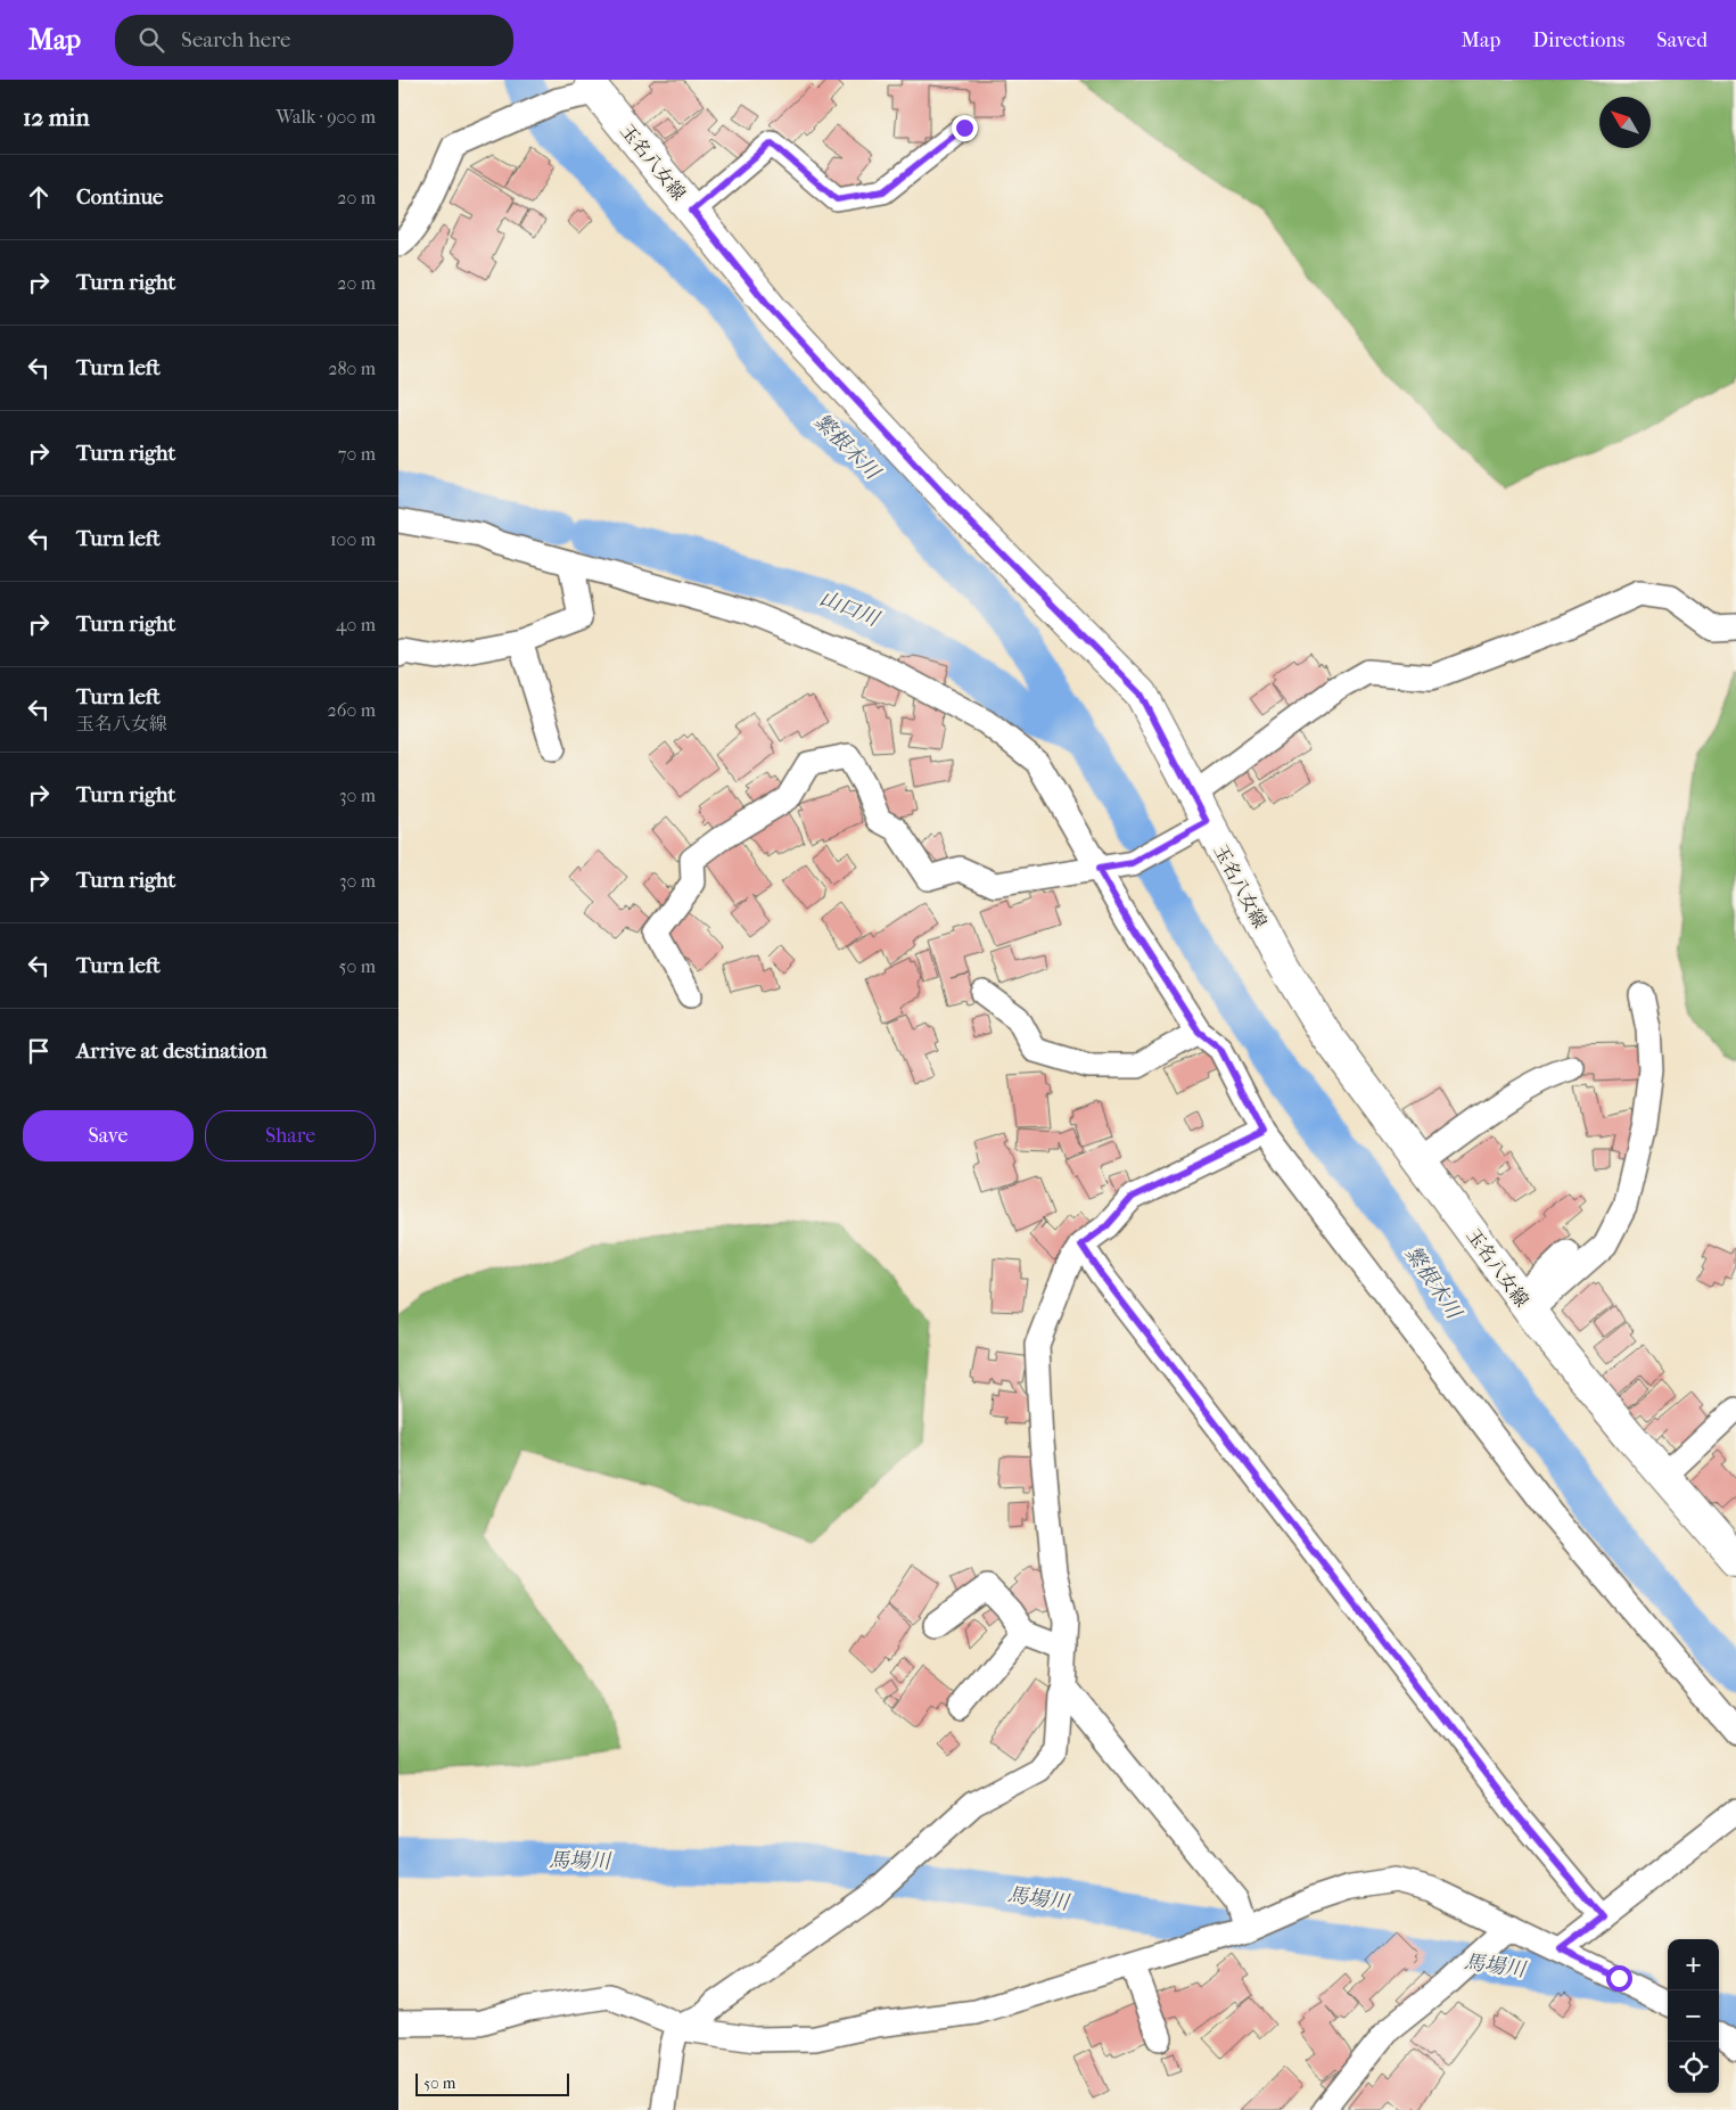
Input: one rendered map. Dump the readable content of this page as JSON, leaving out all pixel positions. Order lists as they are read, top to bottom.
{
  "streets": {
    "main road": ["玉名八女線"]
  },
  "water": ["繁根木川", "山口川", "馬場川"],
  "scale_bar": "50 m",
  "north": "top left",
  "page": {
    "header": "Map",
    "search": "Search here",
    "nav": ["Map", "Directions", "Saved"],
    "heading": ["12 min", "Walk · 900 m"],
    "list": [
      ["Continue", "20 m"],
      ["Turn right", "20 m"],
      ["Turn left", "280 m"],
      ["Turn right", "70 m"],
      ["Turn left", "100 m"],
      ["Turn right", "40 m"],
      ["Turn left", "玉名八女線", "260 m"],
      ["Turn right", "30 m"],
      ["Turn right", "30 m"],
      ["Turn left", "50 m"],
      "Arrive at destination"
    ],
    "buttons": ["Save", "Share"],
    "map_buttons": ["+", "−"],
    "scale": "50 m"
  }
}
